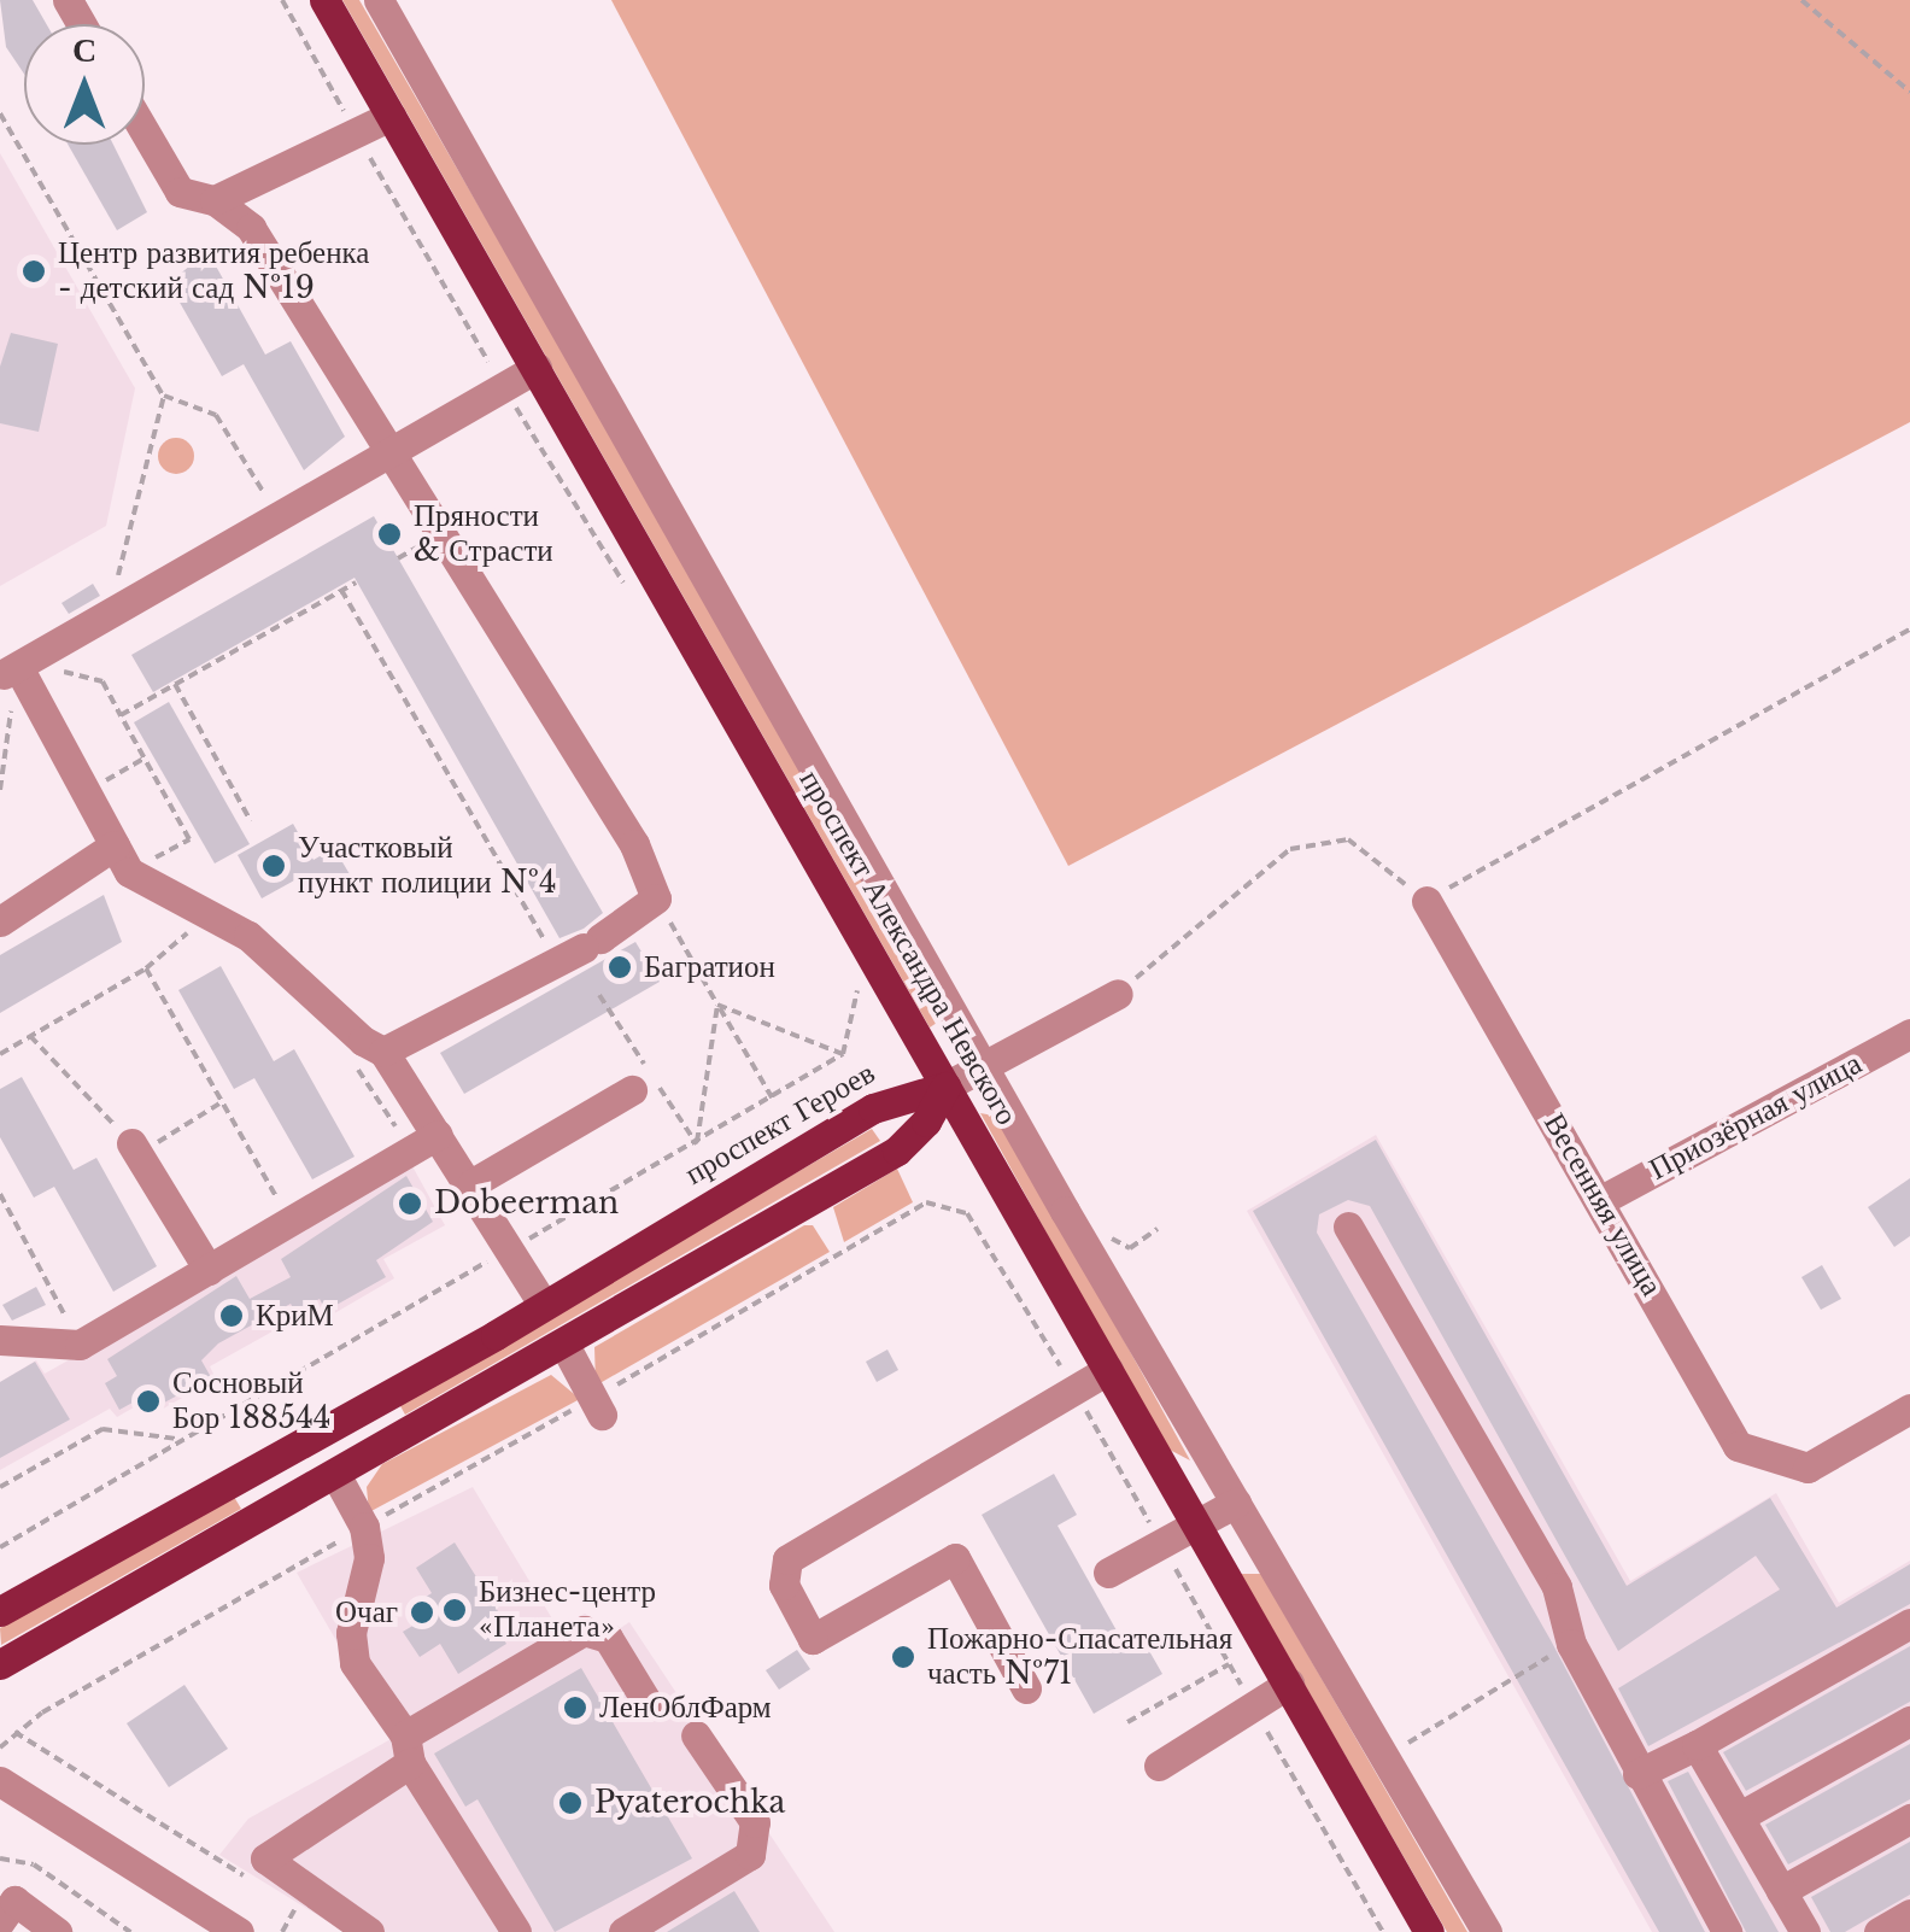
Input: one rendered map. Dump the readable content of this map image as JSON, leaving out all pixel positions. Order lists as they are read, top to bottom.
{
  "streets": {
    "main road": ["проспект Александра Невского", "проспект Героев"],
    "street": ["Приозёрная улица", "Весенняя улица"]
  },
  "crossings": [
    ["проспект Александра Невского", "проспект Героев"],
    ["Приозёрная улица", "Весенняя улица"]
  ],
  "places": [
    "Центр развития ребенка - детский сад №19",
    "Пряности & Страсти",
    "Участковый пункт полиции №4",
    "Багратион",
    "Dobeerman",
    "КриМ",
    "Сосновый Бор 188544",
    "Бизнес-центр «Планета»",
    "Очаг",
    "Пожарно-Спасательная часть №71",
    "ЛенОблФарм",
    "Pyaterochka"
  ],
  "north": "top"
}
